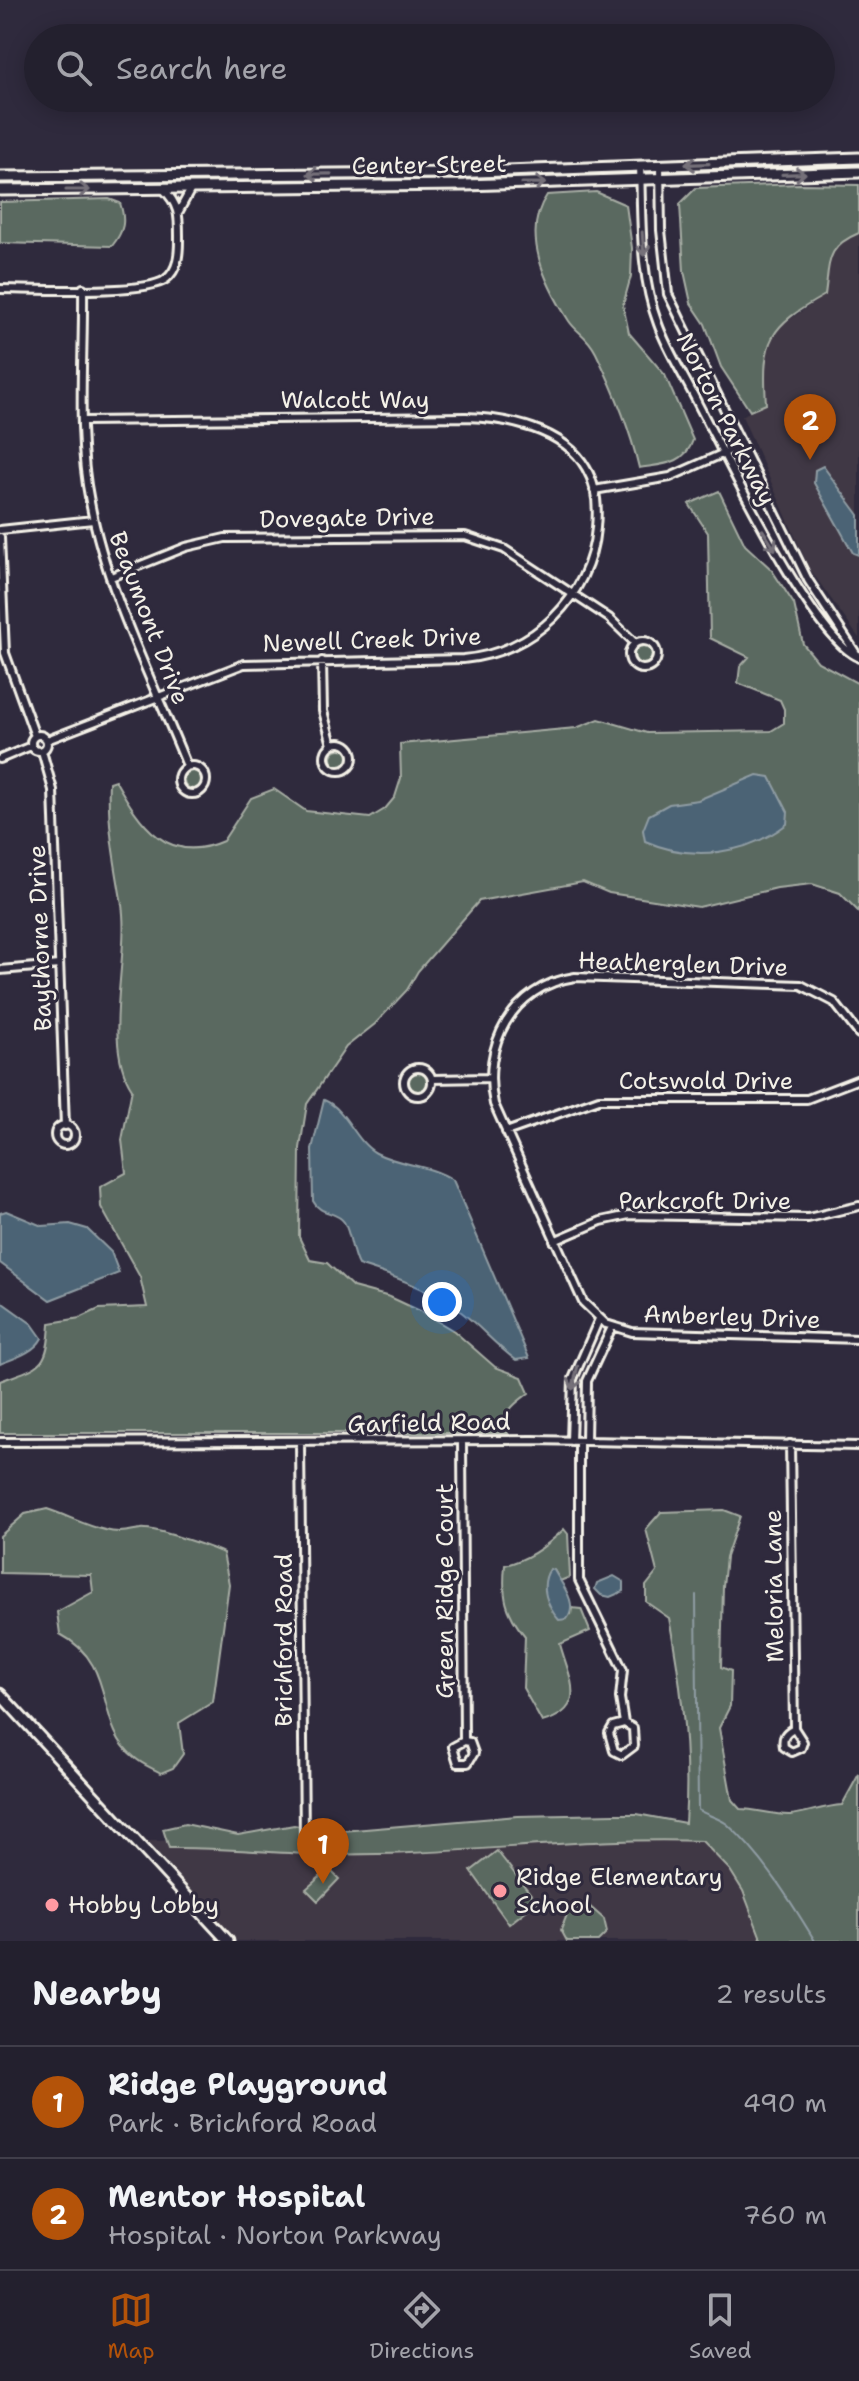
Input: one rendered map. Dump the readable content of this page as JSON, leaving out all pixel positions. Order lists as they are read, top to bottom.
{
  "streets": {
    "main road": ["Center Street"],
    "street": [
      "Walcott Way",
      "Norton Parkway",
      "Dovegate Drive",
      "Beaumont Drive",
      "Newell Creek Drive",
      "Baythorne Drive",
      "Heatherglen Drive",
      "Cotswold Drive",
      "Parkcroft Drive",
      "Amberley Drive",
      "Garfield Road",
      "Meloria Lane",
      "Green Ridge Court",
      "Brichford Road"
    ]
  },
  "crossings": [
    ["Center Street", "Norton Parkway"],
    ["Walcott Way", "Beaumont Drive"],
    ["Walcott Way", "Newell Creek Drive"],
    ["Dovegate Drive", "Beaumont Drive"],
    ["Dovegate Drive", "Newell Creek Drive"],
    ["Beaumont Drive", "Newell Creek Drive"],
    ["Heatherglen Drive", "Cotswold Drive"],
    ["Heatherglen Drive", "Parkcroft Drive"],
    ["Heatherglen Drive", "Amberley Drive"],
    ["Garfield Road", "Meloria Lane"],
    ["Garfield Road", "Green Ridge Court"],
    ["Garfield Road", "Brichford Road"]
  ],
  "places": ["Ridge Elementary School", "Hobby Lobby"],
  "page": {
    "search": "Search here",
    "pins": ["2", "1"],
    "heading": ["Nearby", "2 results"],
    "list": [
      {
        "mark": "1",
        "name": "Ridge Playground",
        "note": "Park · Brichford Road",
        "value": "490 m"
      },
      {
        "mark": "2",
        "name": "Mentor Hospital",
        "note": "Hospital · Norton Parkway",
        "value": "760 m"
      }
    ],
    "nav": ["Map", "Directions", "Saved"]
  }
}
